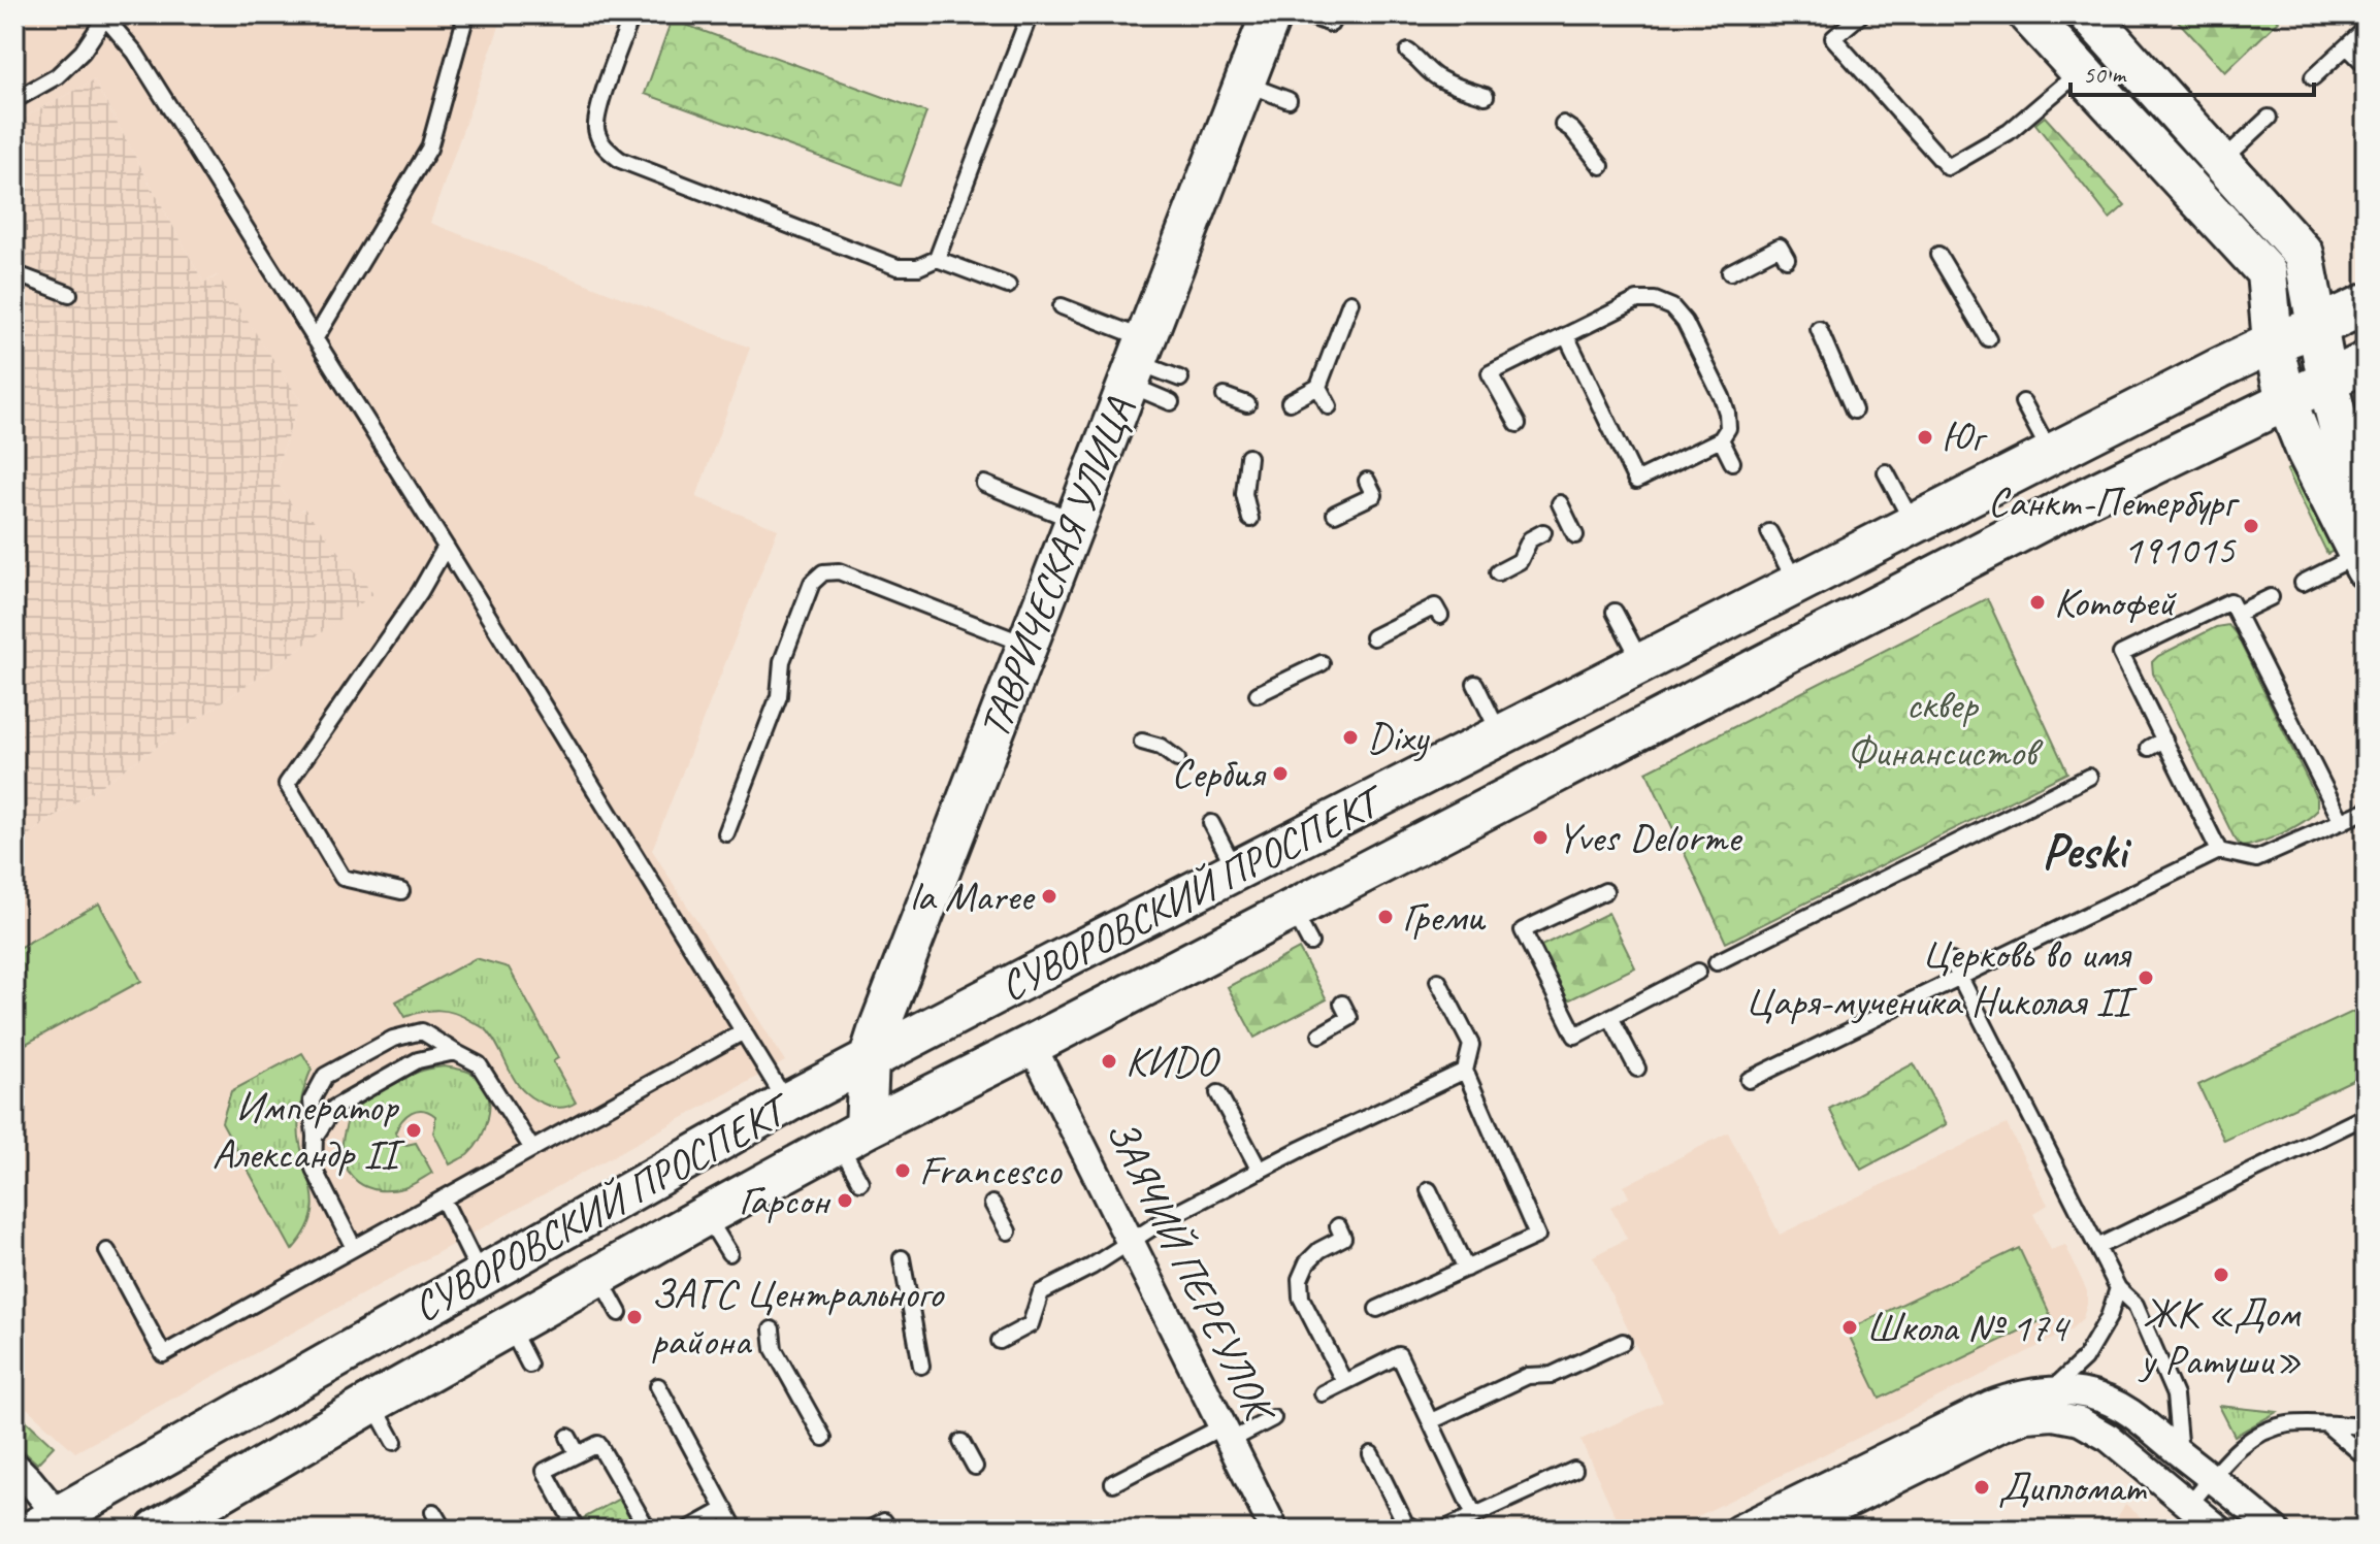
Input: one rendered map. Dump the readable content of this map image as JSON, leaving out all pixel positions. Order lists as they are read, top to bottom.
{
  "streets": {
    "main road": ["ТАВРИЧЕСКАЯ УЛИЦА", "СУВОРОВСКИЙ ПРОСПЕКТ"],
    "street": ["ЗАЯЧИЙ ПЕРЕУЛОК"]
  },
  "crossings": [
    ["ТАВРИЧЕСКАЯ УЛИЦА", "СУВОРОВСКИЙ ПРОСПЕКТ"],
    ["СУВОРОВСКИЙ ПРОСПЕКТ", "ЗАЯЧИЙ ПЕРЕУЛОК"]
  ],
  "districts": ["Peski"],
  "parks": ["сквер Финансистов"],
  "places": [
    "Юг",
    "Санкт-Петербург 191015",
    "Котофей",
    "Dixy",
    "Сербия",
    "Yves Delorme",
    "la Maree",
    "Греми",
    "Церковь во имя Царя-мученика Николая II",
    "КИDO",
    "Император Александр II",
    "Francesco",
    "Гарсон",
    "ЖК «Дом у Ратуши»",
    "ЗАГС Центрального района",
    "Школа № 174",
    "Дипломат"
  ],
  "scale_bar": "50 m"
}
